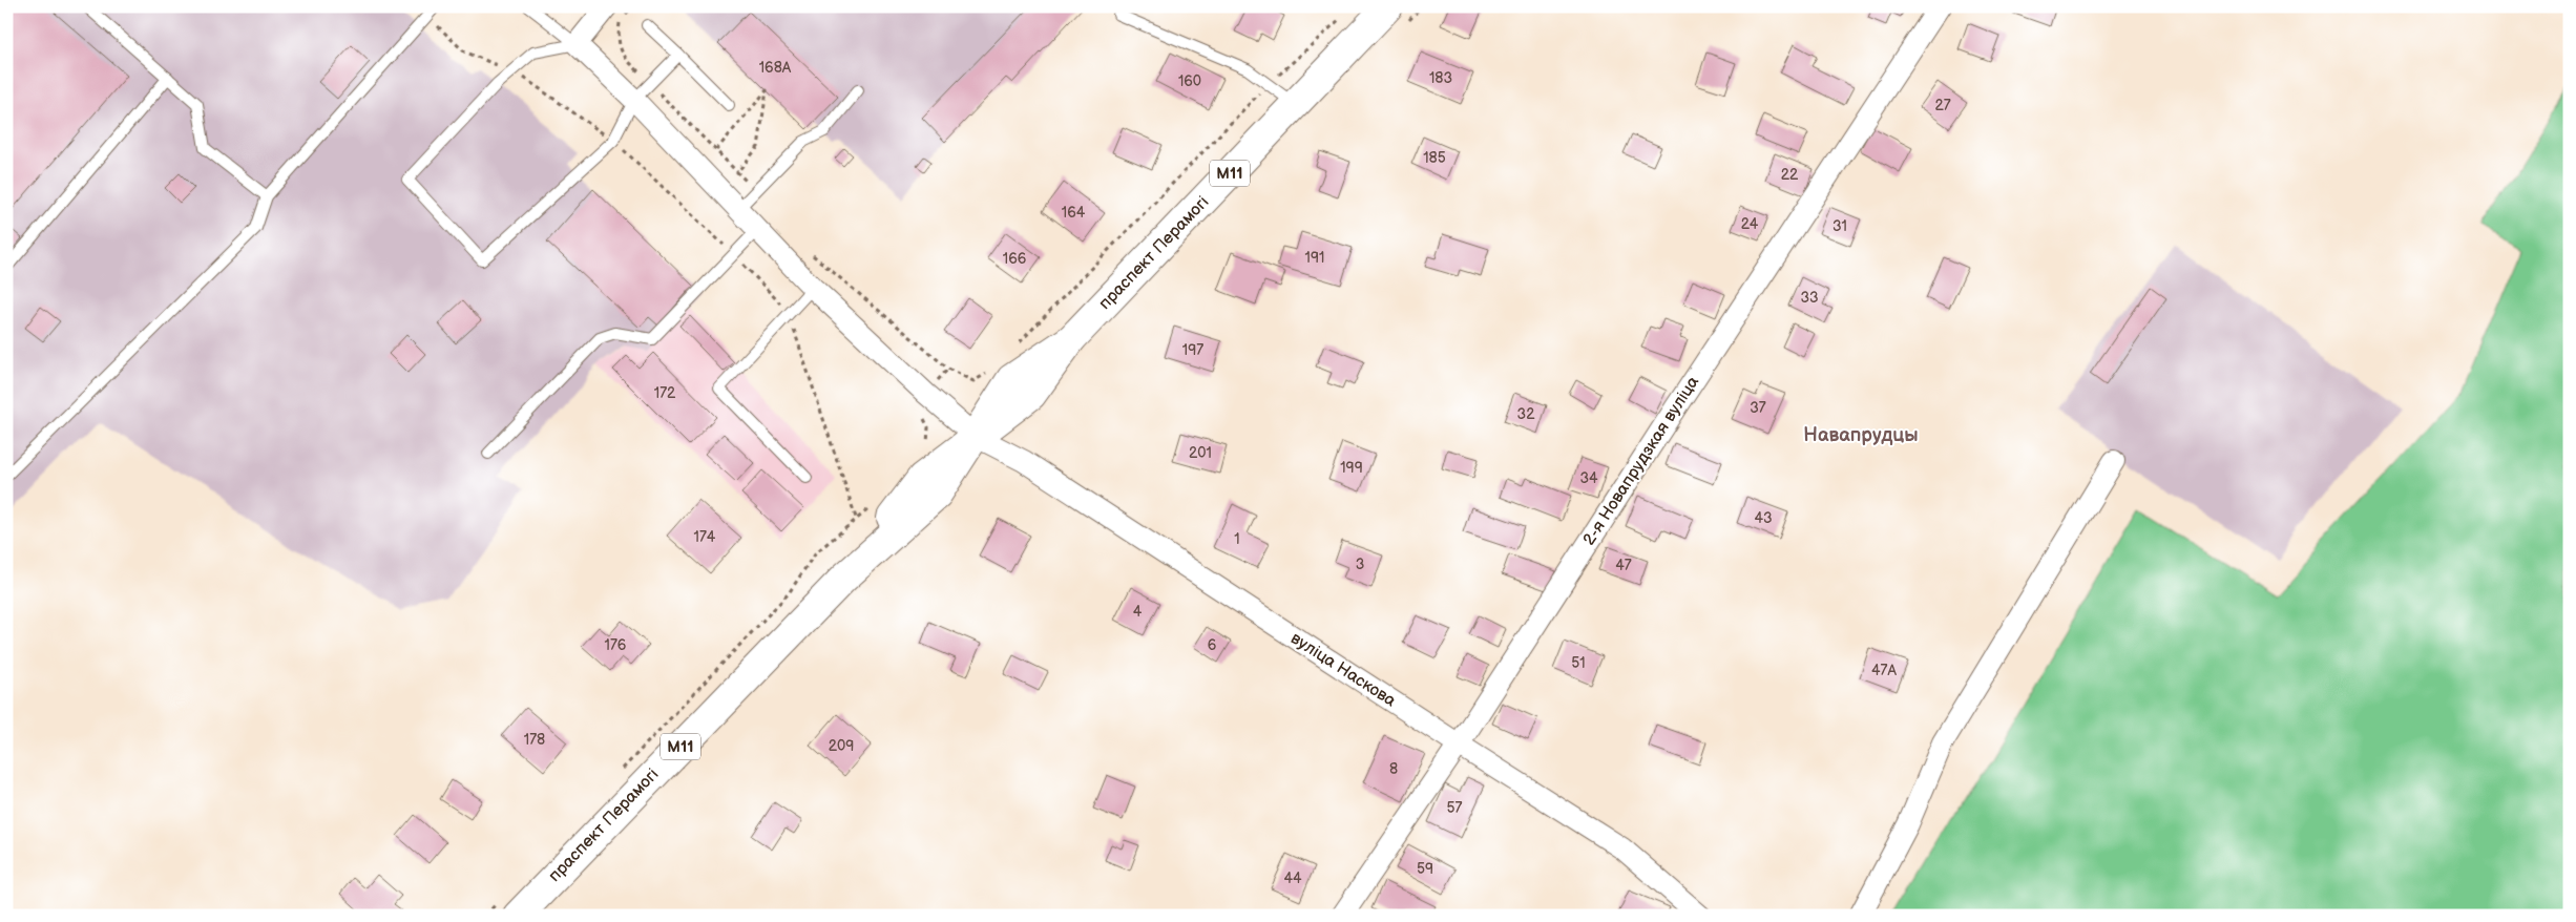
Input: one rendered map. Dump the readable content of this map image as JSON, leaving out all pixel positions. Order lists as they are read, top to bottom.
{
  "streets": {
    "main road": ["М11", "праспект Перамогі"],
    "street": ["2-я Новапрудзкая вуліца", "вуліца Наскова"]
  },
  "crossings": [
    ["праспект Перамогі", "вуліца Наскова"],
    ["2-я Новапрудзкая вуліца", "вуліца Наскова"]
  ],
  "districts": ["Навапрудцы"],
  "house_numbers": [
    "168А",
    "183",
    "160",
    "27",
    "185",
    "22",
    "164",
    "24",
    "31",
    "191",
    "166",
    "33",
    "197",
    "172",
    "37",
    "32",
    "201",
    "199",
    "34",
    "43",
    "174",
    "1",
    "3",
    "47",
    "4",
    "176",
    "6",
    "51",
    "47А",
    "178",
    "209",
    "8",
    "57",
    "59",
    "44"
  ]
}
